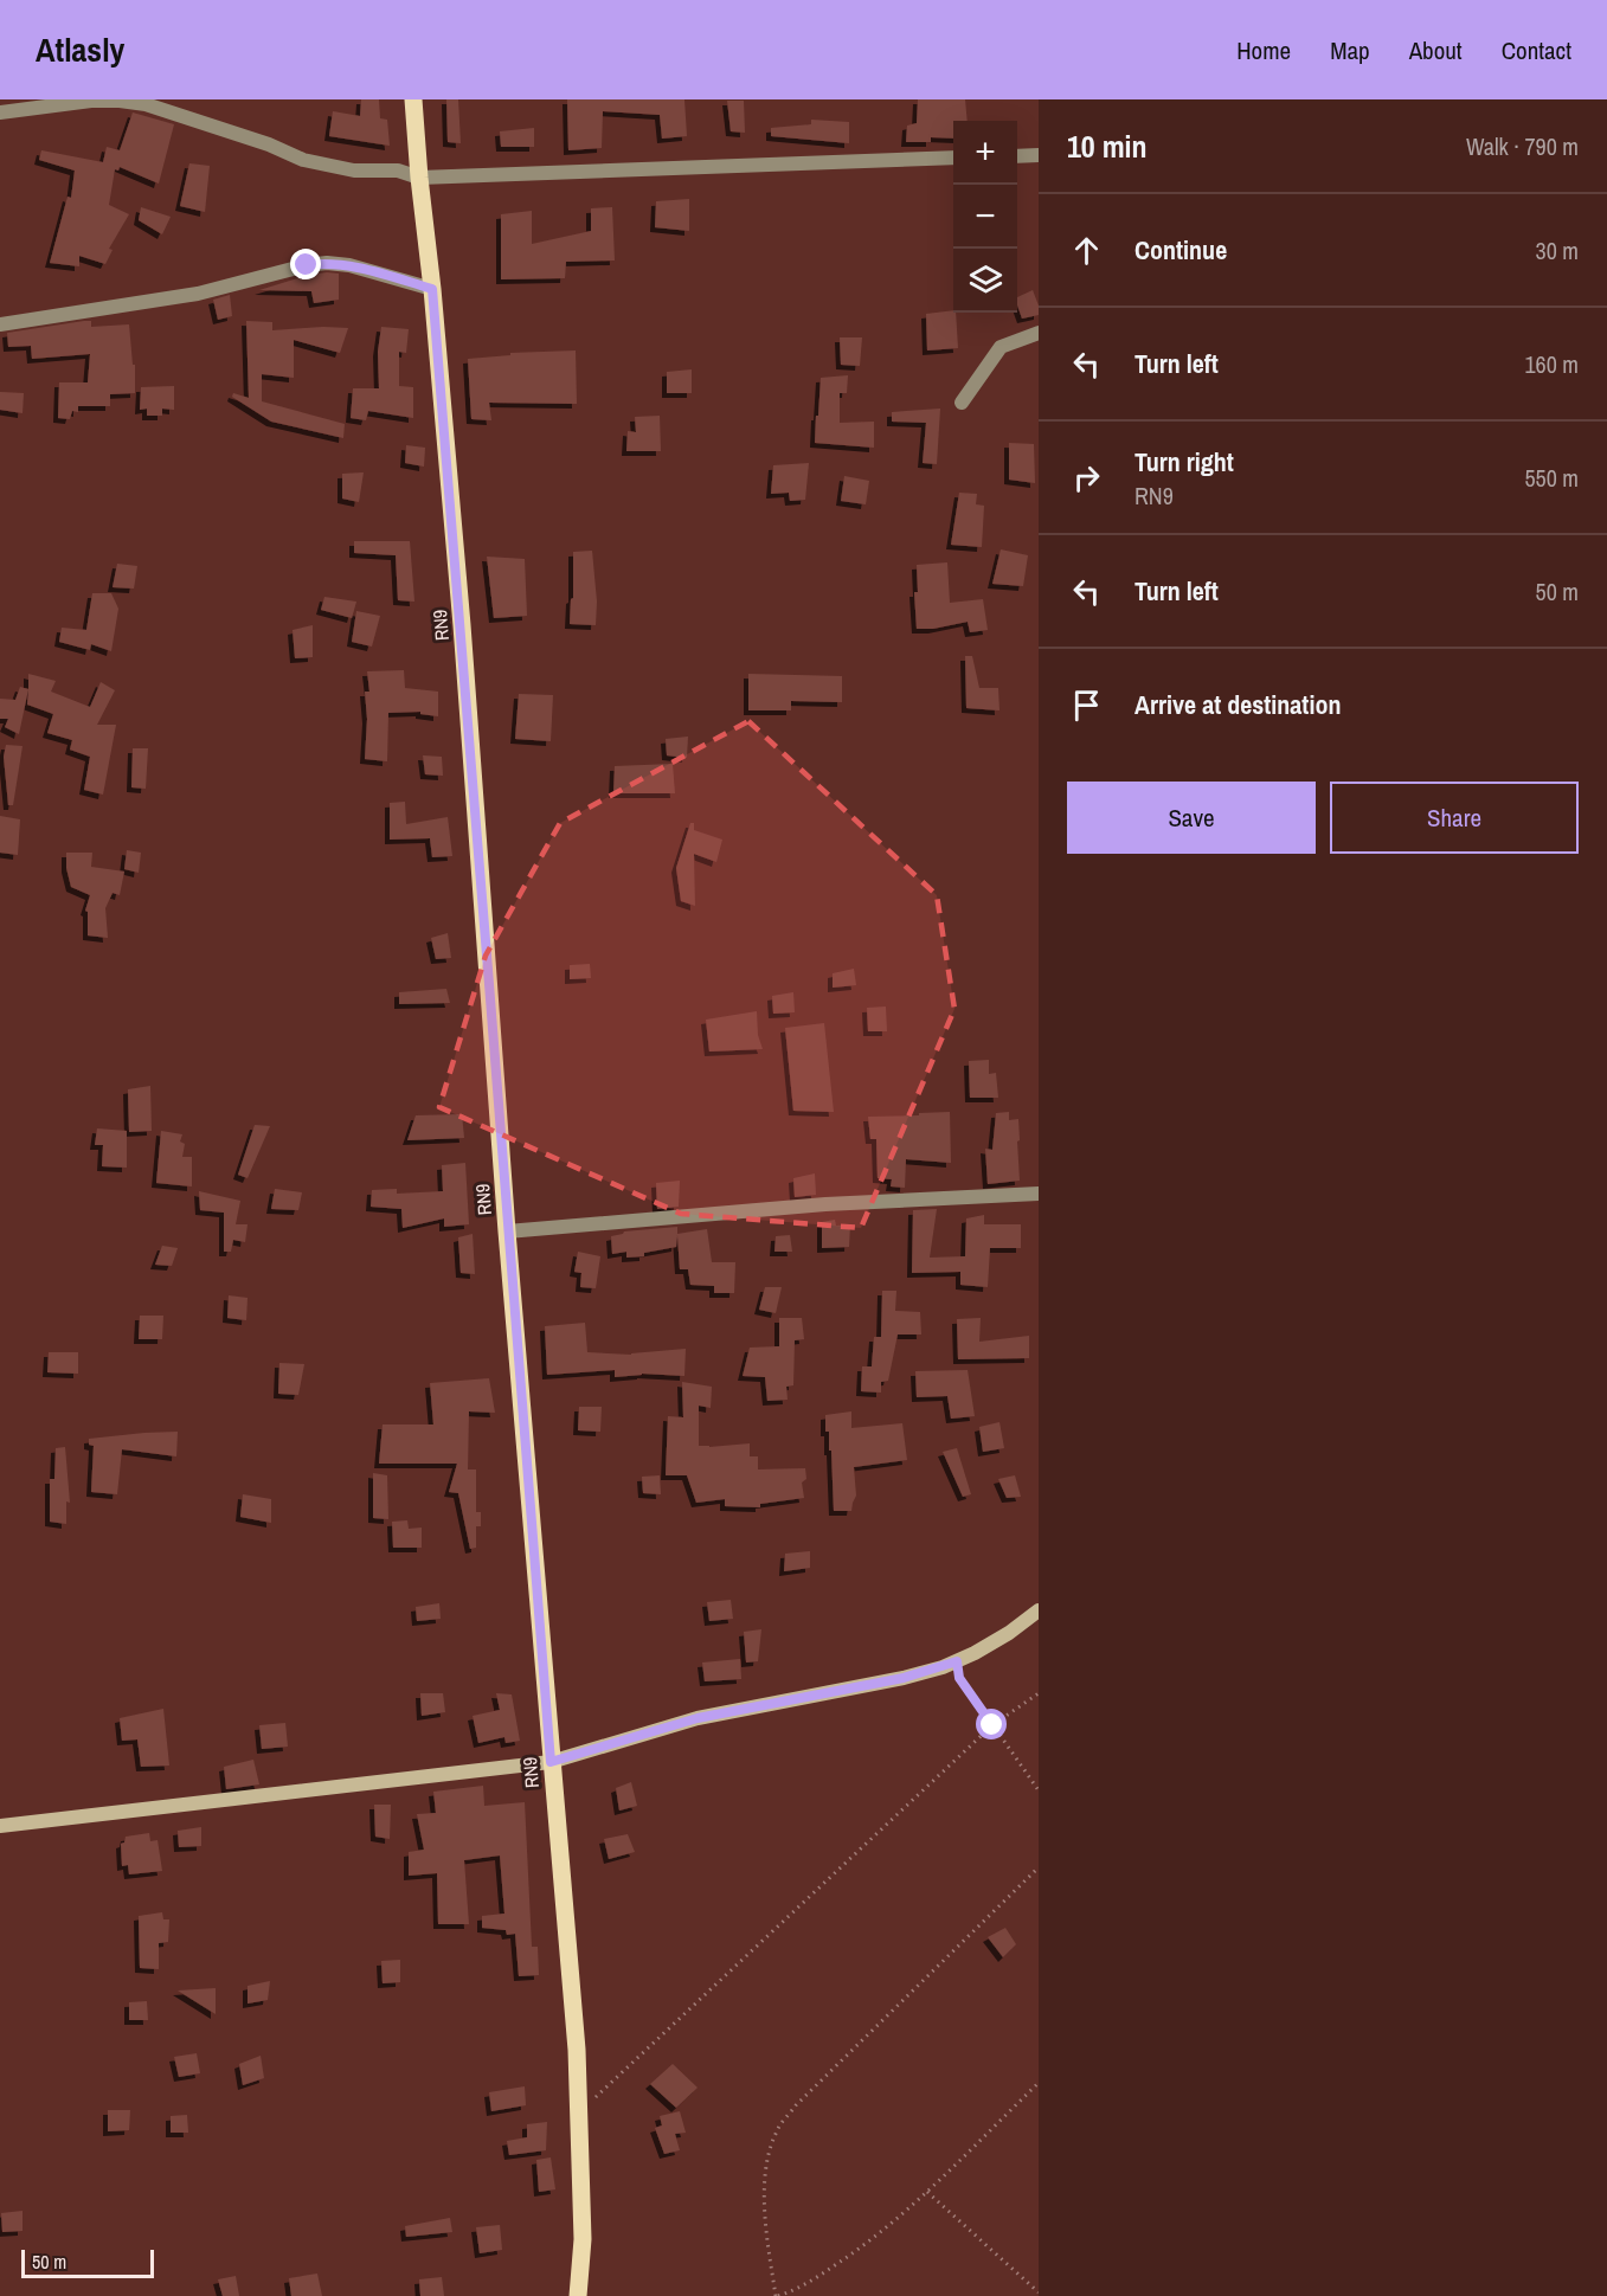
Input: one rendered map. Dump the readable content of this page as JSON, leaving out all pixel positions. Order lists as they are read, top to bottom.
{
  "streets": {
    "main road": ["RN9"]
  },
  "scale_bar": "50 m",
  "page": {
    "header": "Atlasly",
    "nav": [
      "Home",
      "Map",
      "About",
      "Contact"
    ],
    "heading": ["10 min", "Walk · 790 m"],
    "map_buttons": ["+", "−"],
    "list": [
      ["Continue", "30 m"],
      ["Turn left", "160 m"],
      ["Turn right", "RN9", "550 m"],
      ["Turn left", "50 m"],
      "Arrive at destination"
    ],
    "buttons": ["Save", "Share"],
    "scale": "50 m"
  }
}
